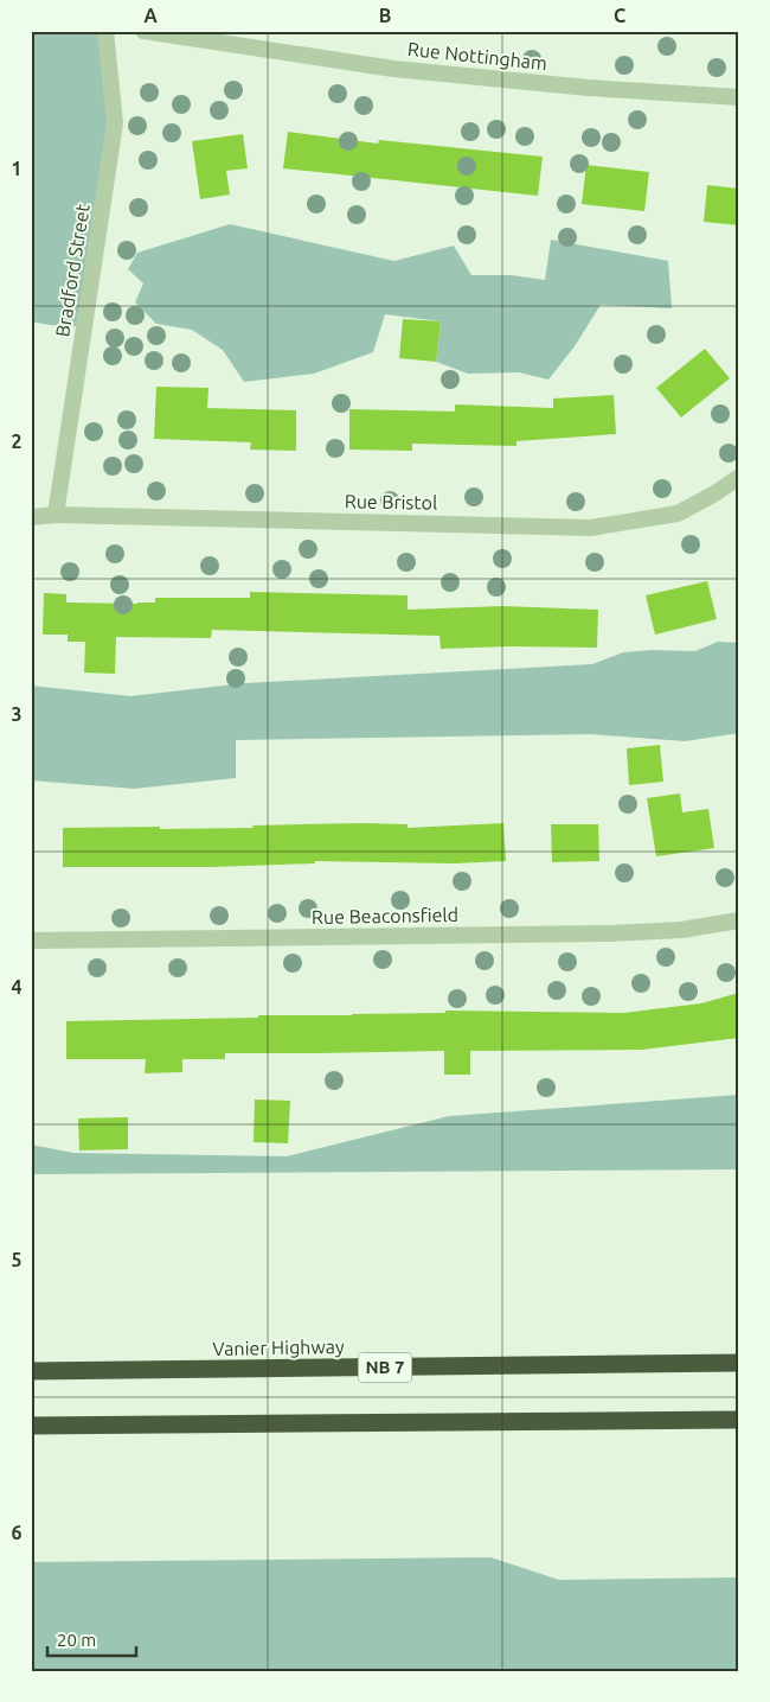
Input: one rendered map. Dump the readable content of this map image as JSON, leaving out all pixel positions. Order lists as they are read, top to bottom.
{
  "streets": {
    "highway": ["Vanier Highway", "NB 7"],
    "street": [
      "Rue Nottingham",
      "Bradford Street",
      "Rue Bristol",
      "Rue Beaconsfield"
    ]
  },
  "crossings": [
    ["Bradford Street", "Rue Bristol"]
  ],
  "scale_bar": "20 m",
  "grid": {
    "columns": ["A", "B", "C"],
    "rows": [
      "1",
      "2",
      "3",
      "4",
      "5",
      "6"
    ]
  }
}
